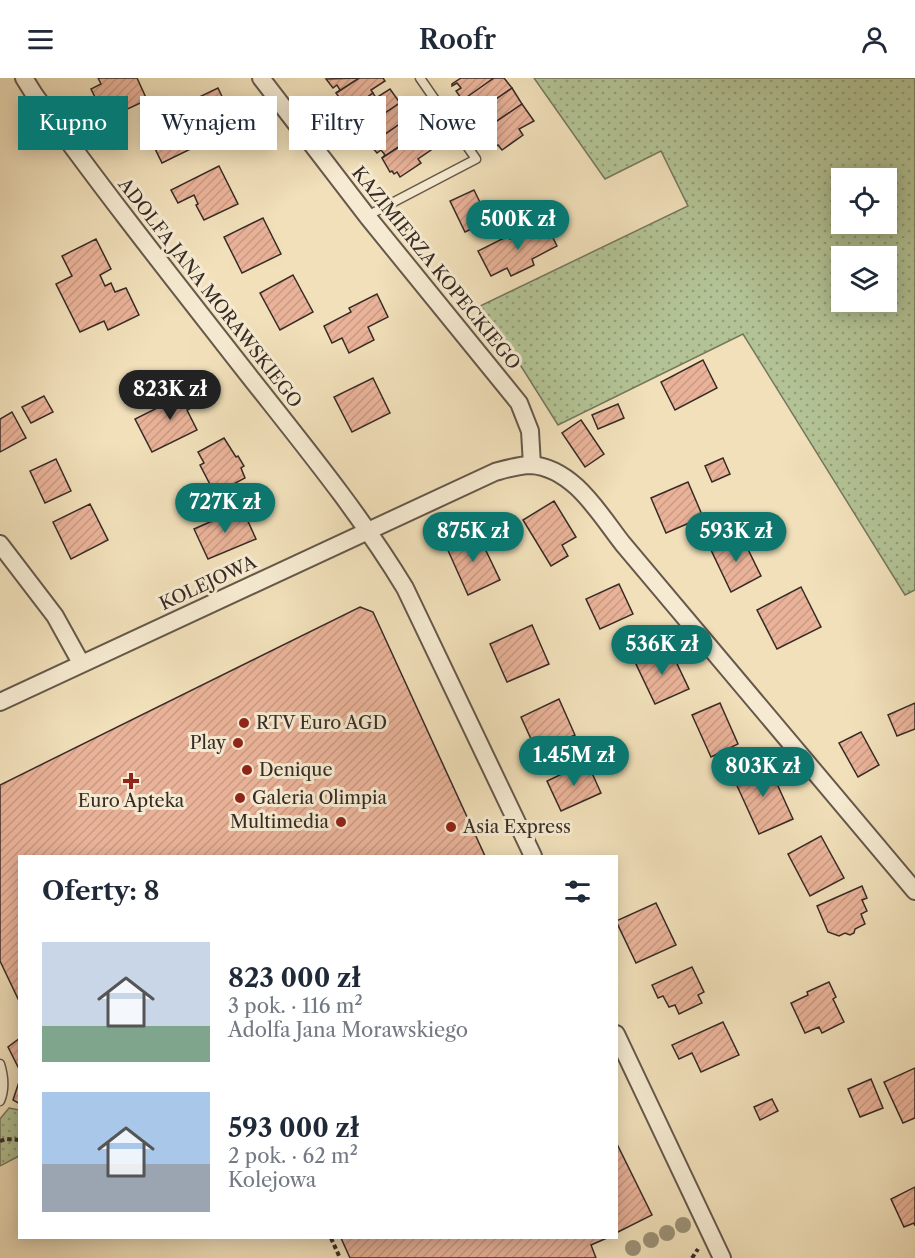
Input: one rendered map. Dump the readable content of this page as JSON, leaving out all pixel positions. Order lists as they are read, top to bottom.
{
  "streets": {
    "street": ["KAZIMIERZA KOPECKIEGO", "ADOLFA JANA MORAWSKIEGO", "KOLEJOWA"]
  },
  "crossings": [
    ["KAZIMIERZA KOPECKIEGO", "KOLEJOWA"],
    ["ADOLFA JANA MORAWSKIEGO", "KOLEJOWA"]
  ],
  "places": {
    "other": [
      "RTV Euro AGD",
      "Play",
      "Denique",
      "Galeria Olimpia",
      "Multimedia",
      "Asia Express"
    ],
    "health": ["Euro Apteka"]
  },
  "page": {
    "header": "Roofr",
    "chip": [
      "Kupno",
      "Wynajem",
      "Filtry",
      "Nowe"
    ],
    "price": [
      "500K zł",
      "823K zł",
      "727K zł",
      "875K zł",
      "593K zł",
      "536K zł",
      "1.45M zł",
      "803K zł"
    ],
    "heading": "Oferty: 8",
    "list": [
      {
        "name": "823 000 zł",
        "note": "3 pok. · 116 m² · Adolfa Jana Morawskiego"
      },
      {
        "name": "593 000 zł",
        "note": "2 pok. · 62 m² · Kolejowa"
      }
    ]
  }
}
